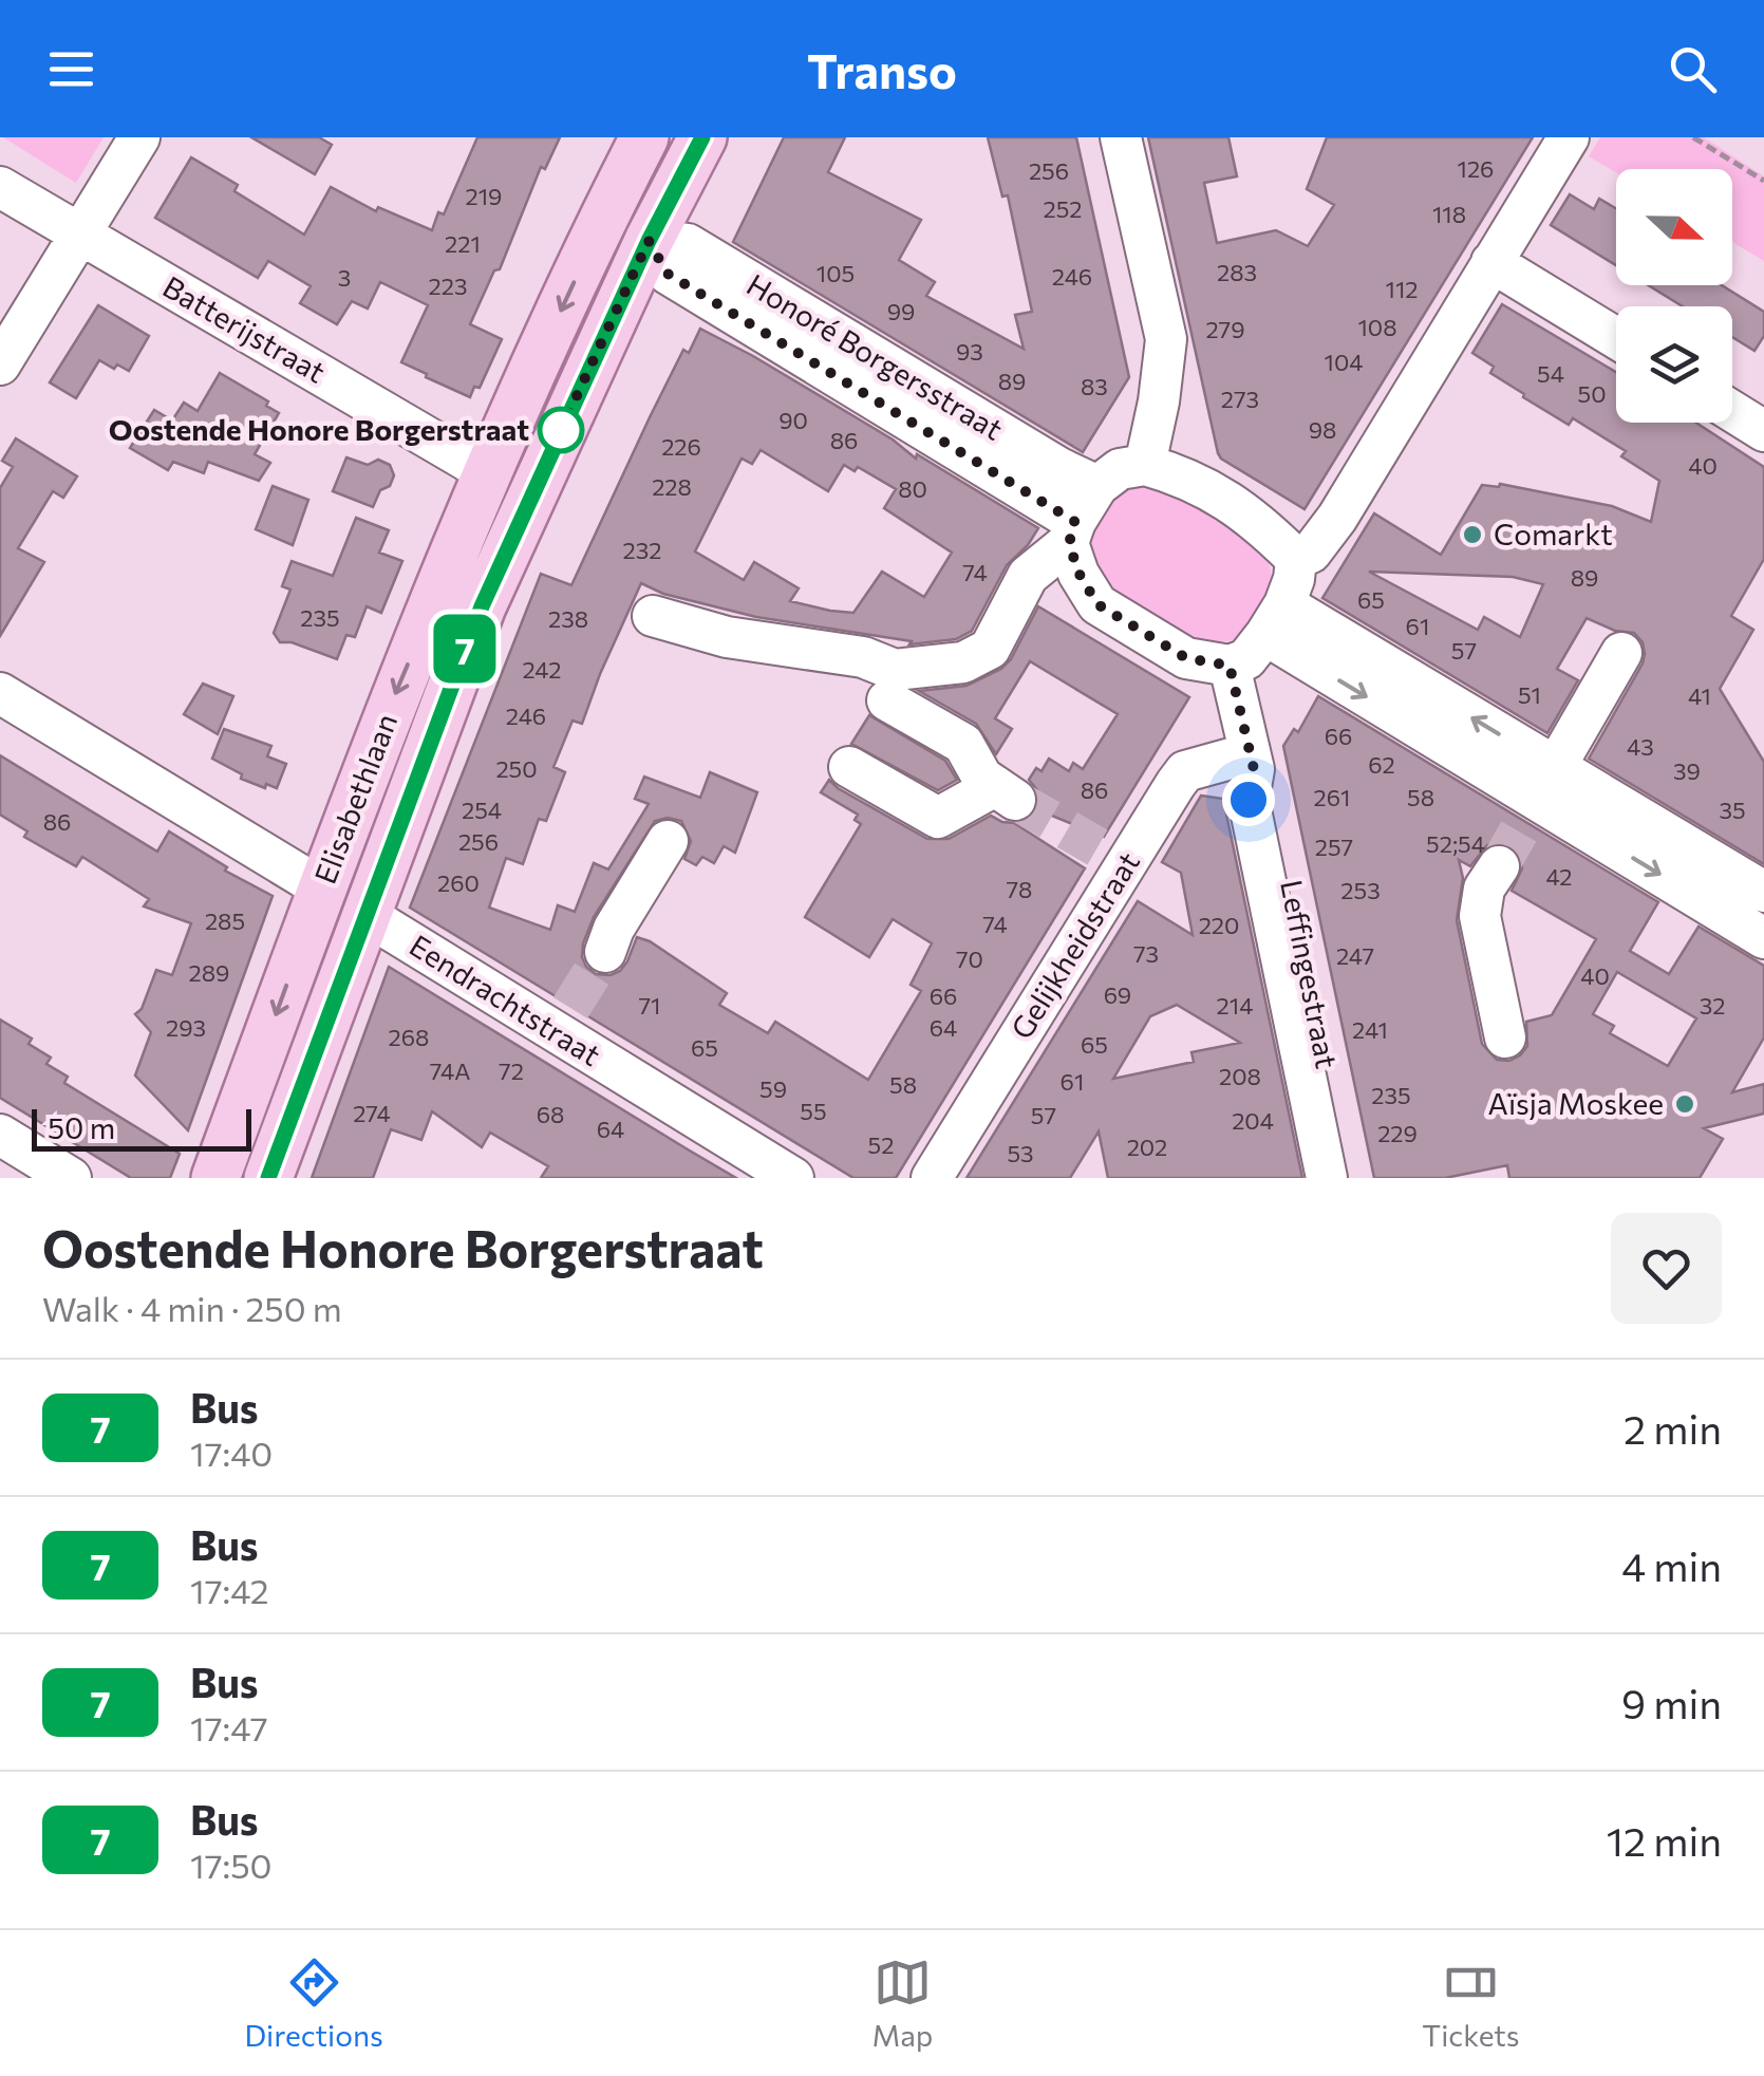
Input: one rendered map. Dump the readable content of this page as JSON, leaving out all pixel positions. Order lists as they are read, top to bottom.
{
  "streets": {
    "main road": ["Honoré Borgersstraat", "Elisabethlaan", "Eendrachtstraat"],
    "street": ["Batterijstraat", "Gelijkheidstraat", "Leffingestraat"]
  },
  "crossings": [
    ["Batterijstraat", "Elisabethlaan"],
    ["Honoré Borgersstraat", "Elisabethlaan"],
    ["Honoré Borgersstraat", "Leffingestraat"],
    ["Elisabethlaan", "Eendrachtstraat"],
    ["Gelijkheidstraat", "Leffingestraat"]
  ],
  "places": ["Oostende Honore Borgerstraat", "Comarkt", "Aïsja Moskee"],
  "lines": ["bus line 7"],
  "house_numbers": [
    "126",
    "256",
    "219",
    "252",
    "118",
    "221",
    "283",
    "105",
    "246",
    "3",
    "223",
    "112",
    "99",
    "108",
    "279",
    "93",
    "104",
    "54",
    "89",
    "83",
    "50",
    "273",
    "90",
    "98",
    "86",
    "226",
    "40",
    "228",
    "80",
    "232",
    "74",
    "89",
    "65",
    "235",
    "238",
    "61",
    "57",
    "242",
    "51",
    "41",
    "246",
    "66",
    "43",
    "62",
    "250",
    "39",
    "86",
    "261",
    "58",
    "254",
    "35",
    "86",
    "256",
    "52;54",
    "257",
    "42",
    "260",
    "78",
    "253",
    "285",
    "74",
    "220",
    "73",
    "247",
    "70",
    "289",
    "40",
    "69",
    "66",
    "71",
    "214",
    "32",
    "293",
    "64",
    "241",
    "268",
    "65",
    "65",
    "74A",
    "72",
    "208",
    "61",
    "58",
    "59",
    "235",
    "55",
    "274",
    "68",
    "57",
    "204",
    "64",
    "229",
    "52",
    "202",
    "53"
  ],
  "scale_bar": "50 m",
  "north": "right",
  "page": {
    "header": "Transo",
    "on_map": "7",
    "scale": "50 m",
    "heading": ["Oostende Honore Borgerstraat", "Walk · 4 min · 250 m"],
    "list": [
      {
        "mark": "7",
        "name": "Bus",
        "note": "17:40",
        "value": "2 min"
      },
      {
        "mark": "7",
        "name": "Bus",
        "note": "17:42",
        "value": "4 min"
      },
      {
        "mark": "7",
        "name": "Bus",
        "note": "17:47",
        "value": "9 min"
      },
      {
        "mark": "7",
        "name": "Bus",
        "note": "17:50",
        "value": "12 min"
      }
    ],
    "tabs": ["Directions", "Map", "Tickets"]
  }
}
